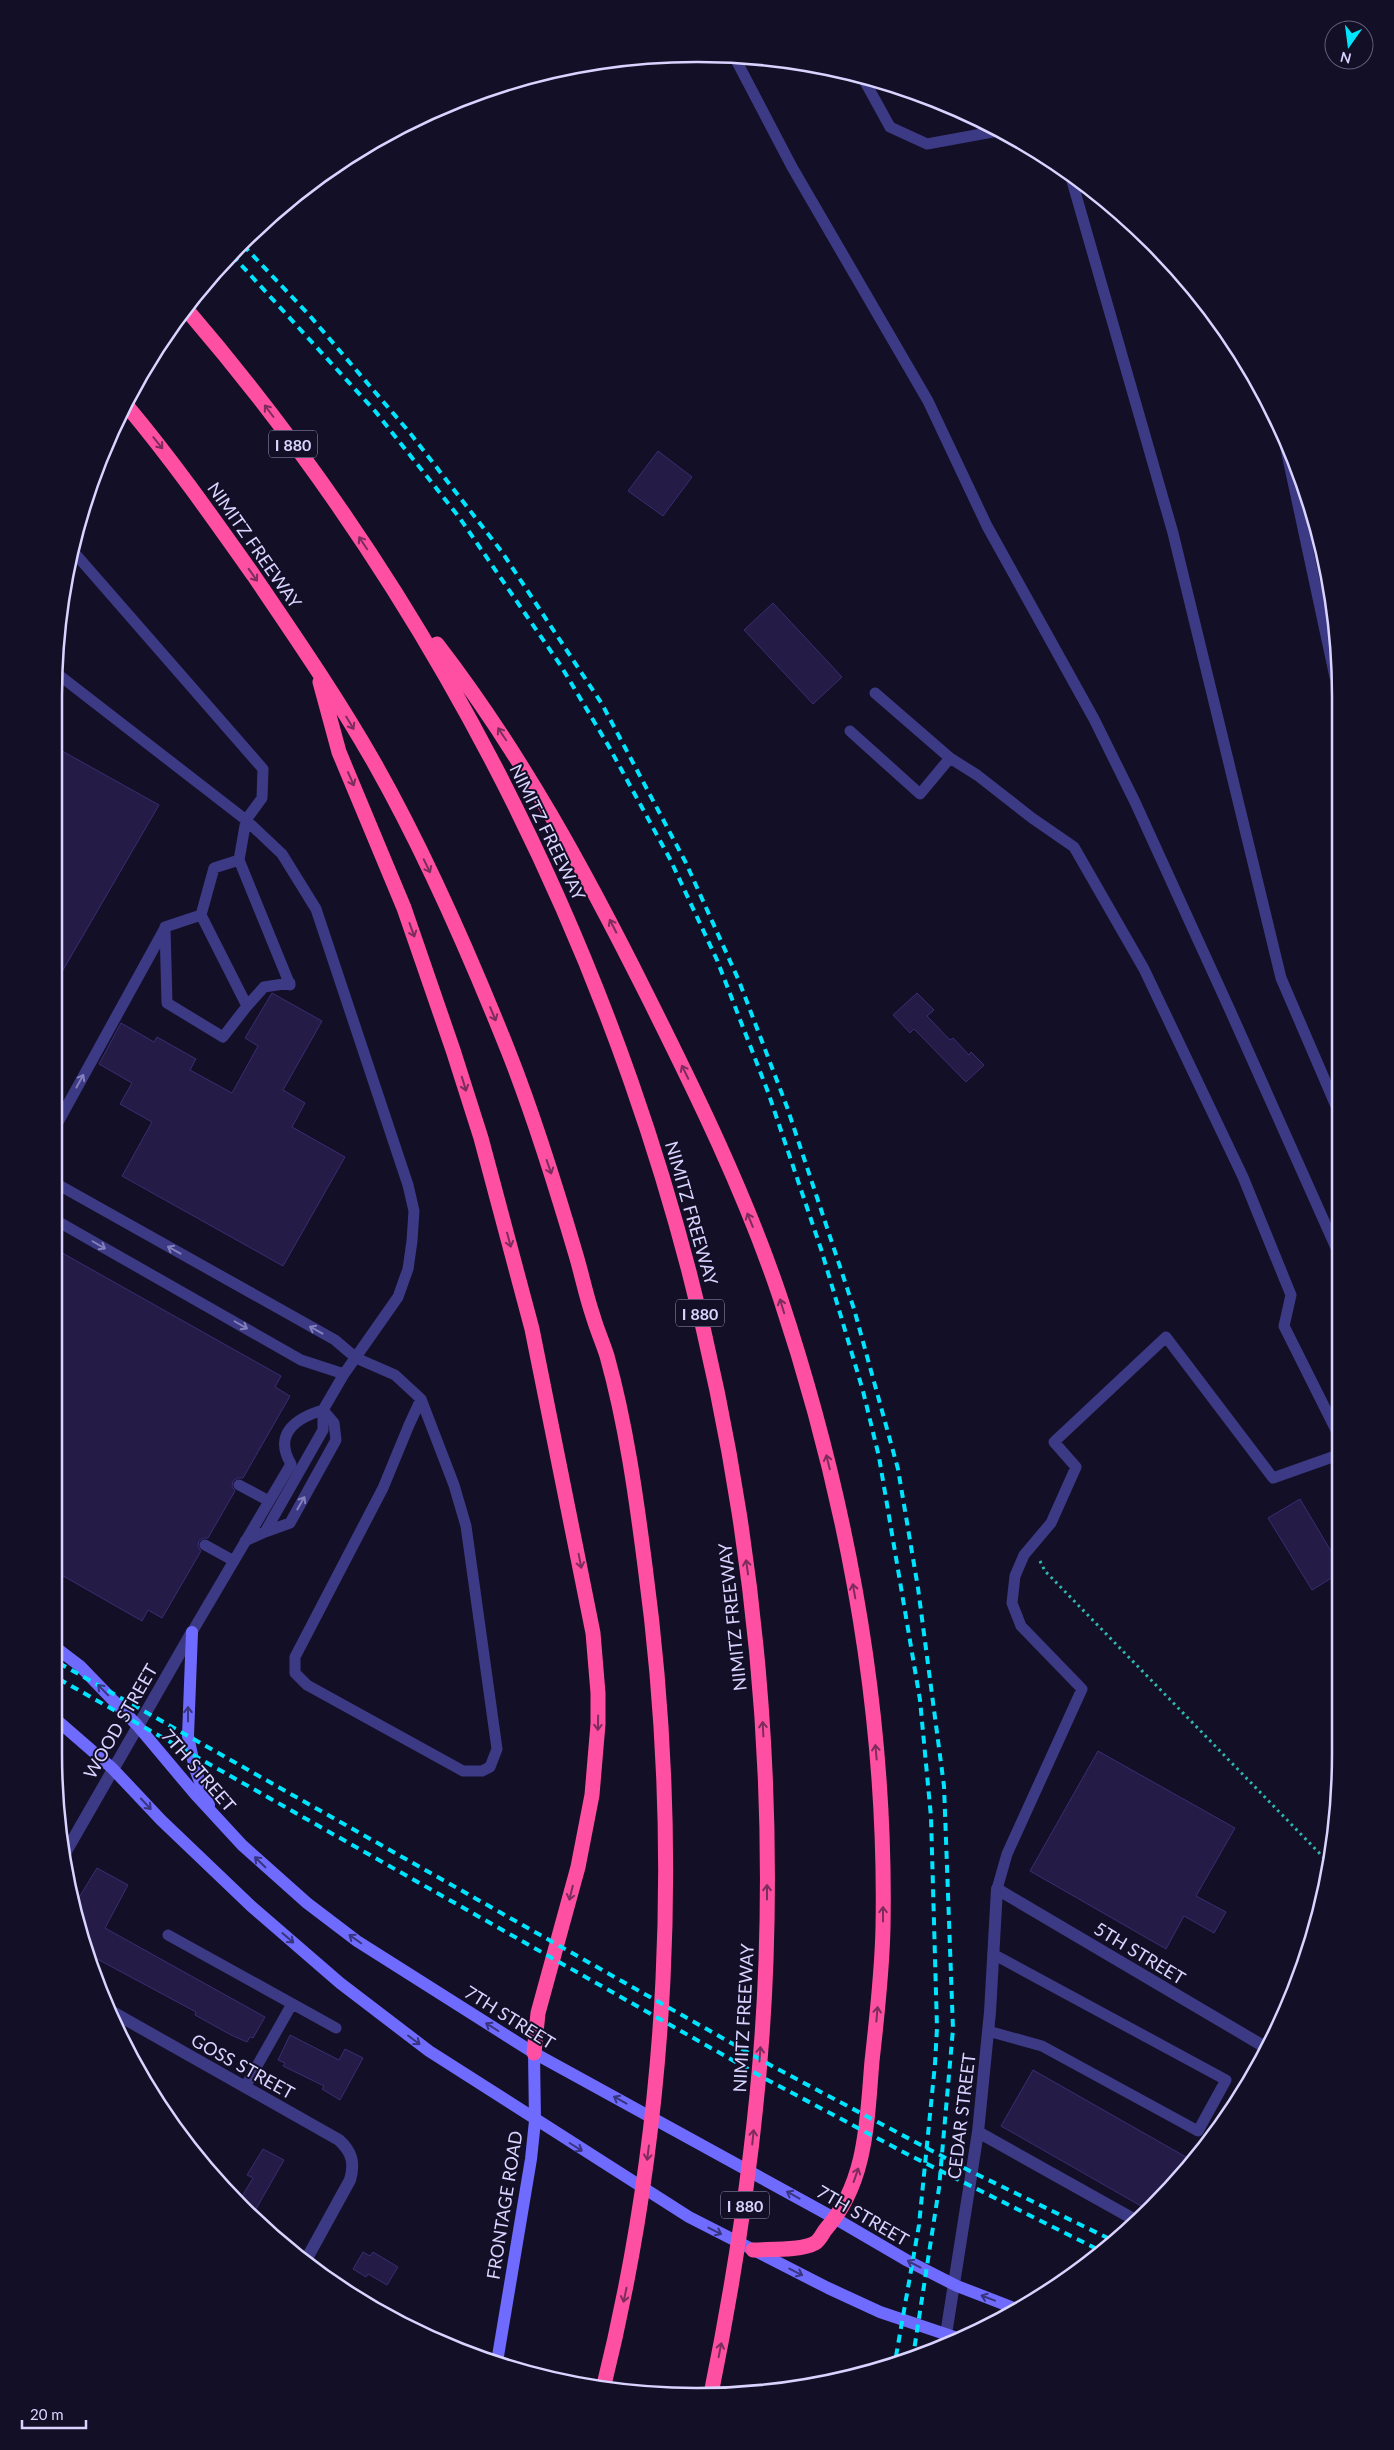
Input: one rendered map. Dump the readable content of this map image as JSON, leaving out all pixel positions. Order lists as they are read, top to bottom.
{
  "streets": {
    "highway": ["I 880", "NIMITZ FREEWAY"],
    "main road": ["7TH STREET", "FRONTAGE ROAD"],
    "street": [
      "WOOD STREET",
      "5TH STREET",
      "GOSS STREET",
      "CEDAR STREET"
    ]
  },
  "crossings": [
    ["WOOD STREET", "7TH STREET"],
    ["7TH STREET", "FRONTAGE ROAD"],
    ["5TH STREET", "CEDAR STREET"]
  ],
  "scale_bar": "20 m",
  "north": "bottom"
}
